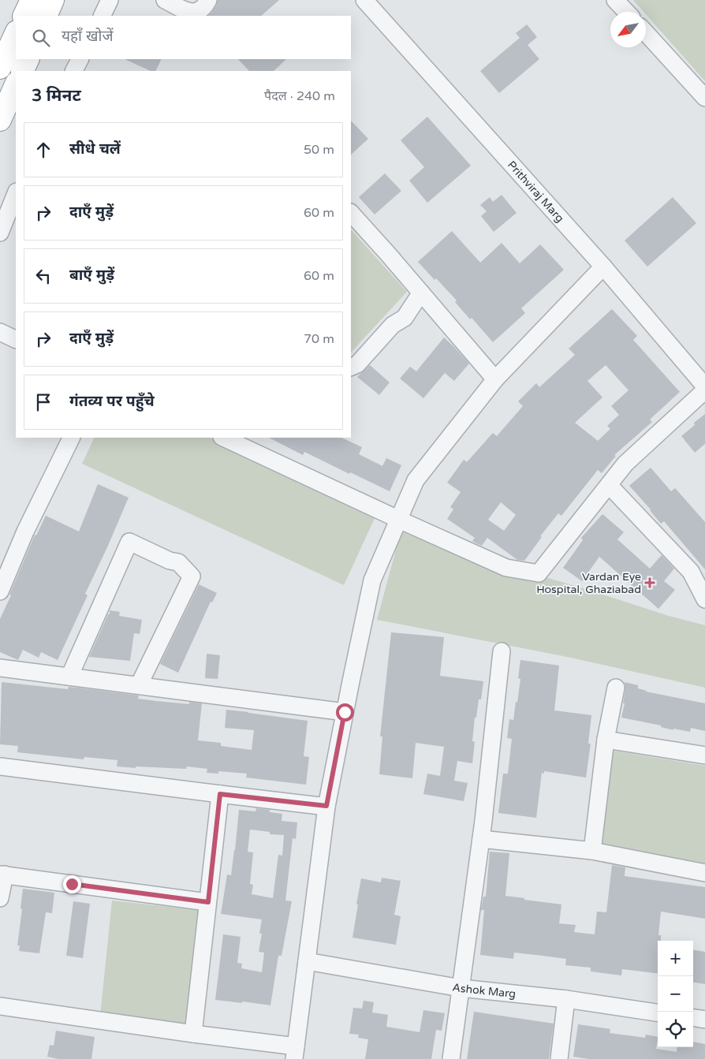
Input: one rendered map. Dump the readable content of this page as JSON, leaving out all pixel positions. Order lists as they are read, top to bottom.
{
  "streets": {
    "street": ["Prithviraj Marg", "Ashok Marg"]
  },
  "places": {
    "health": ["Vardan Eye Hospital, Ghaziabad"]
  },
  "north": "bottom left",
  "page": {
    "search": "यहाँ खोजें",
    "heading": ["3 मिनट", "पैदल · 240 m"],
    "list": [
      ["सीधे चलें", "50 m"],
      ["दाएँ मुड़ें", "60 m"],
      ["बाएँ मुड़ें", "60 m"],
      ["दाएँ मुड़ें", "70 m"],
      "गंतव्य पर पहुँचे"
    ],
    "map_buttons": ["+", "−"]
  }
}
